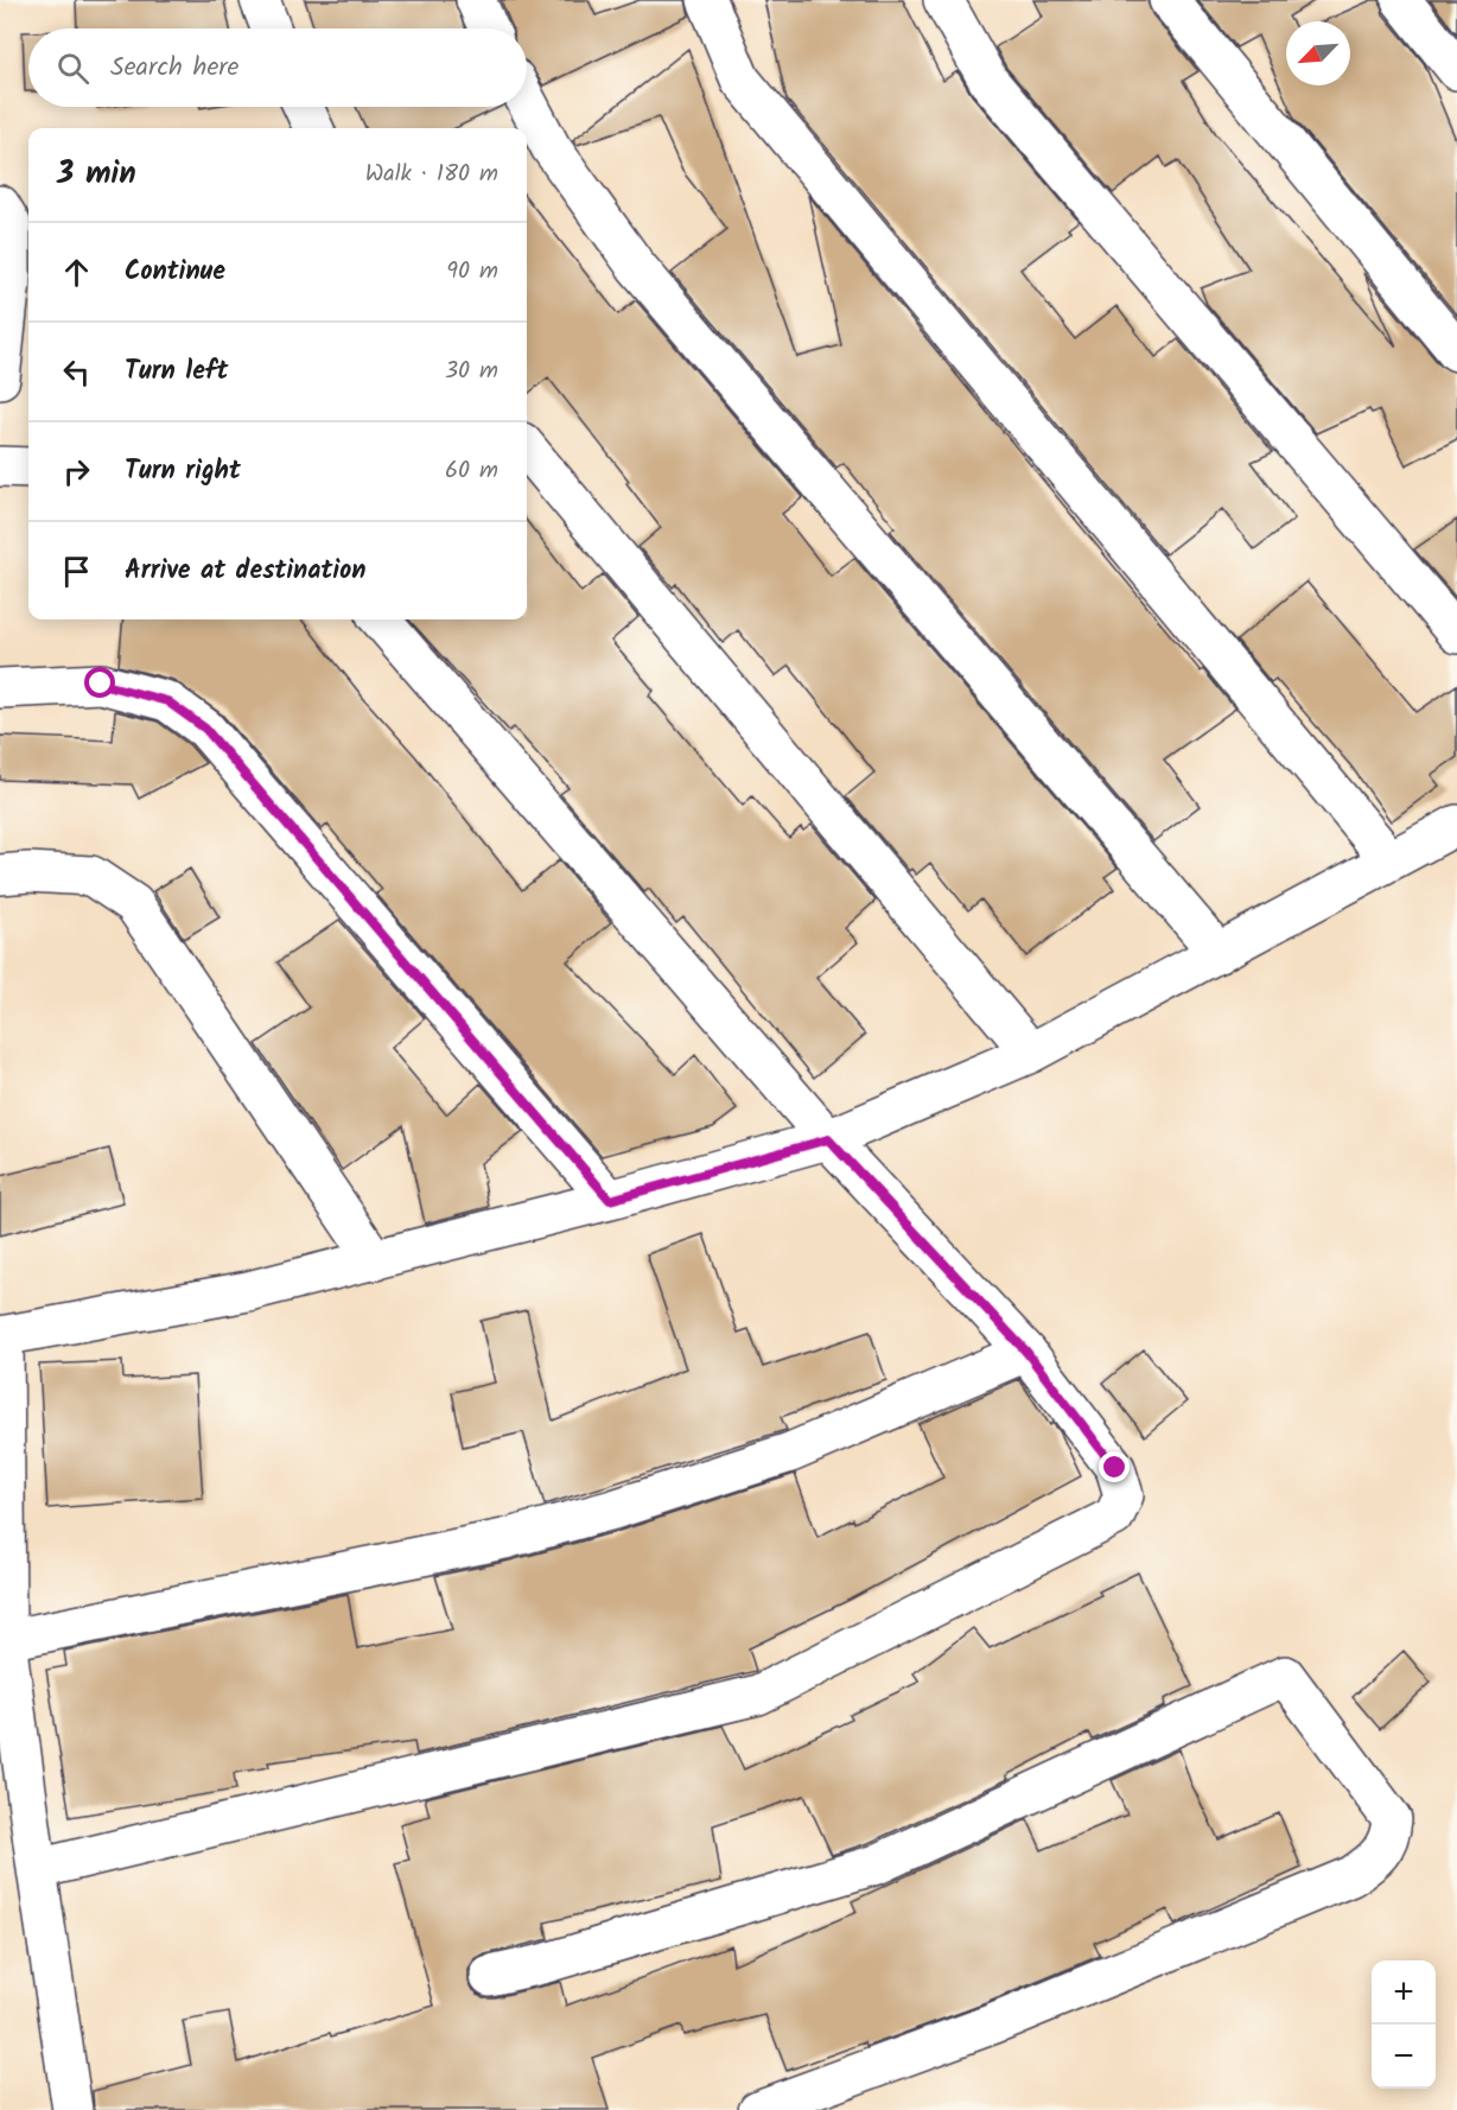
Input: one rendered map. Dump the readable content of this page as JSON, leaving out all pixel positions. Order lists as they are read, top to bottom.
{
  "north": "bottom left",
  "page": {
    "search": "Search here",
    "heading": ["3 min", "Walk · 180 m"],
    "list": [
      ["Continue", "90 m"],
      ["Turn left", "30 m"],
      ["Turn right", "60 m"],
      "Arrive at destination"
    ],
    "map_buttons": ["+", "−"]
  }
}
